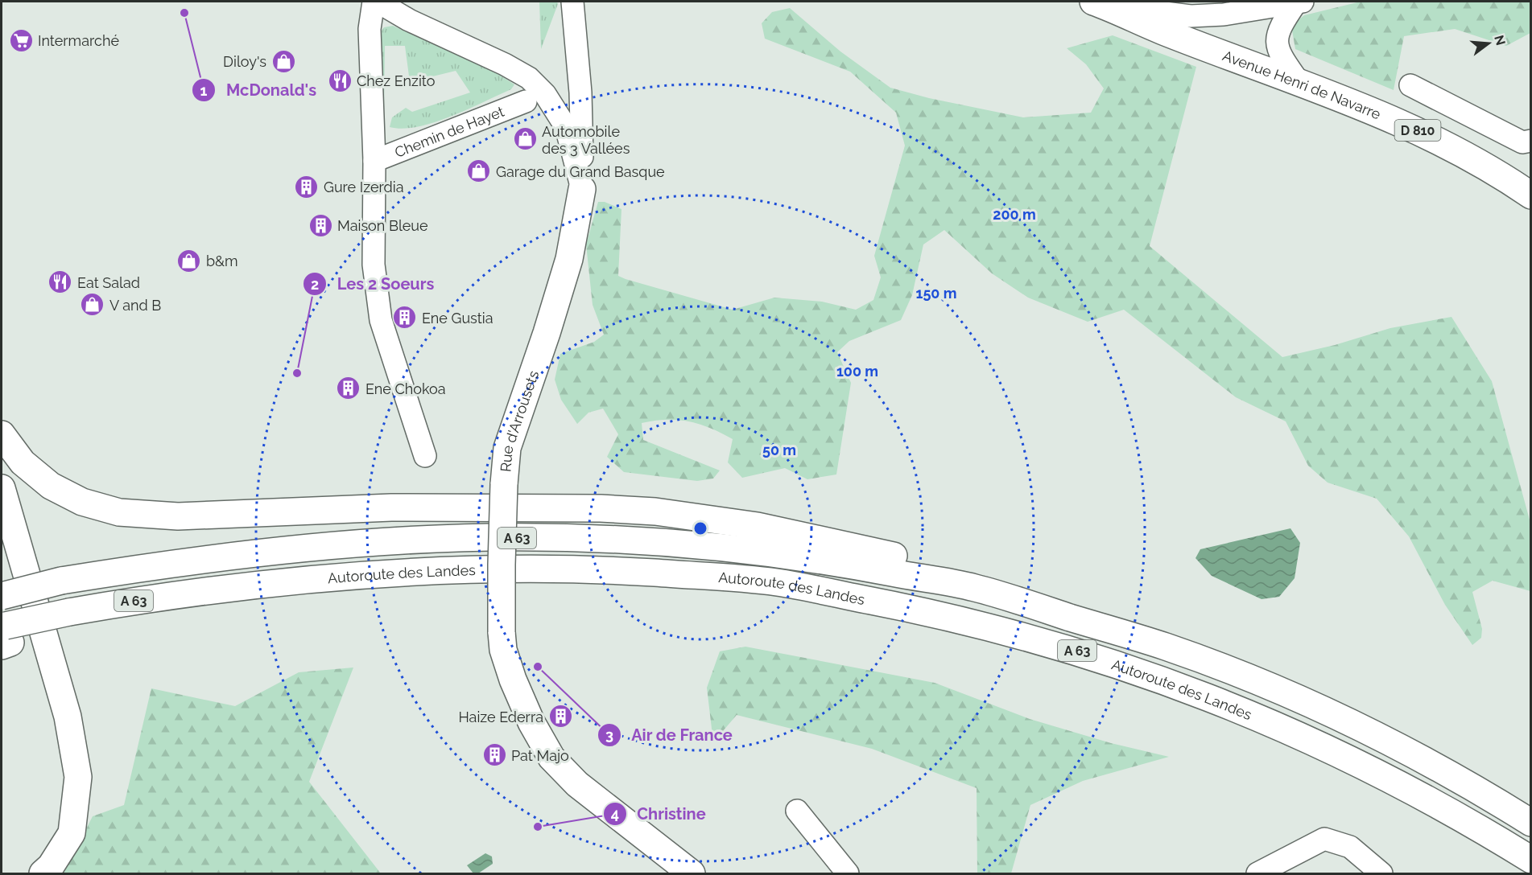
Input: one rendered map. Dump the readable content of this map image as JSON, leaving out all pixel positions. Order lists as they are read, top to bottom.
{
  "streets": {
    "main road": [
      "Avenue Henri de Navarre",
      "D 810",
      "Rue d'Arrousets",
      "A 63",
      "Autoroute des Landes"
    ],
    "street": ["Chemin de Hayet"]
  },
  "places": {
    "other": [
      "McDonald's",
      "Les 2 Soeurs",
      "Air de France",
      "Christine"
    ],
    "supermarket": ["Intermarché"],
    "shop": [
      "Diloy's",
      "Automobile des 3 Vallées",
      "Garage du Grand Basque",
      "b&m",
      "V and B"
    ],
    "restaurant": ["Chez Enzito", "Eat Salad"],
    "building": [
      "Gure Izerdia",
      "Maison Bleue",
      "Ene Gustia",
      "Ene Chokoa",
      "Haize Ederra",
      "Pat Majo"
    ]
  },
  "north": "right",
  "rings": [
    "200 m",
    "150 m",
    "100 m",
    "50 m"
  ]
}
